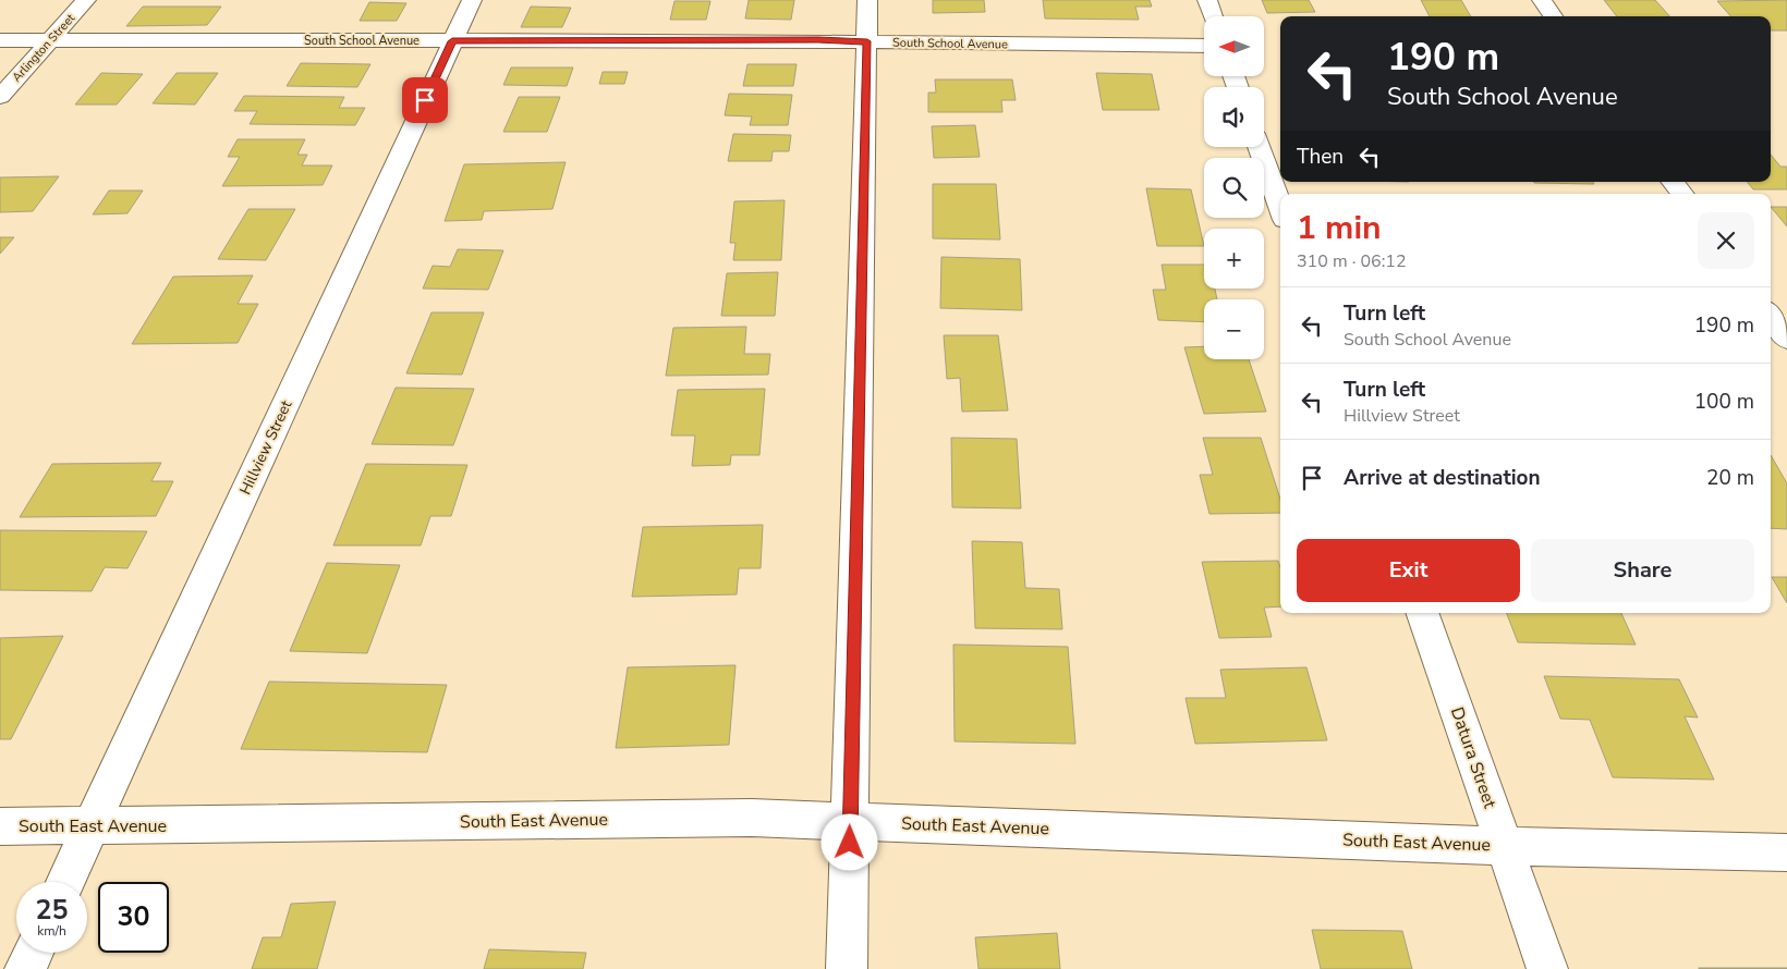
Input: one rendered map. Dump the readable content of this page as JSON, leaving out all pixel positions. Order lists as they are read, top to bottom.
{
  "streets": {
    "street": [
      "South School Avenue",
      "Arlington Street",
      "Hillview Street",
      "Datura Street",
      "South East Avenue"
    ]
  },
  "crossings": [
    ["South School Avenue", "Arlington Street"],
    ["South School Avenue", "Hillview Street"],
    ["Hillview Street", "South East Avenue"],
    ["Datura Street", "South East Avenue"]
  ],
  "north": "left",
  "page": {
    "map_buttons": ["+", "−"],
    "turn": ["190 m", "South School Avenue"],
    "then": "Then",
    "heading": ["1 min", "310 m · 06:12"],
    "list": [
      {
        "name": "Turn left",
        "note": "South School Avenue",
        "value": "190 m"
      },
      {
        "name": "Turn left",
        "note": "Hillview Street",
        "value": "100 m"
      },
      {
        "name": "Arrive at destination",
        "value": "20 m"
      }
    ],
    "buttons": ["Exit", "Share"],
    "speed": "25 km/h",
    "limit": "30"
  }
}
